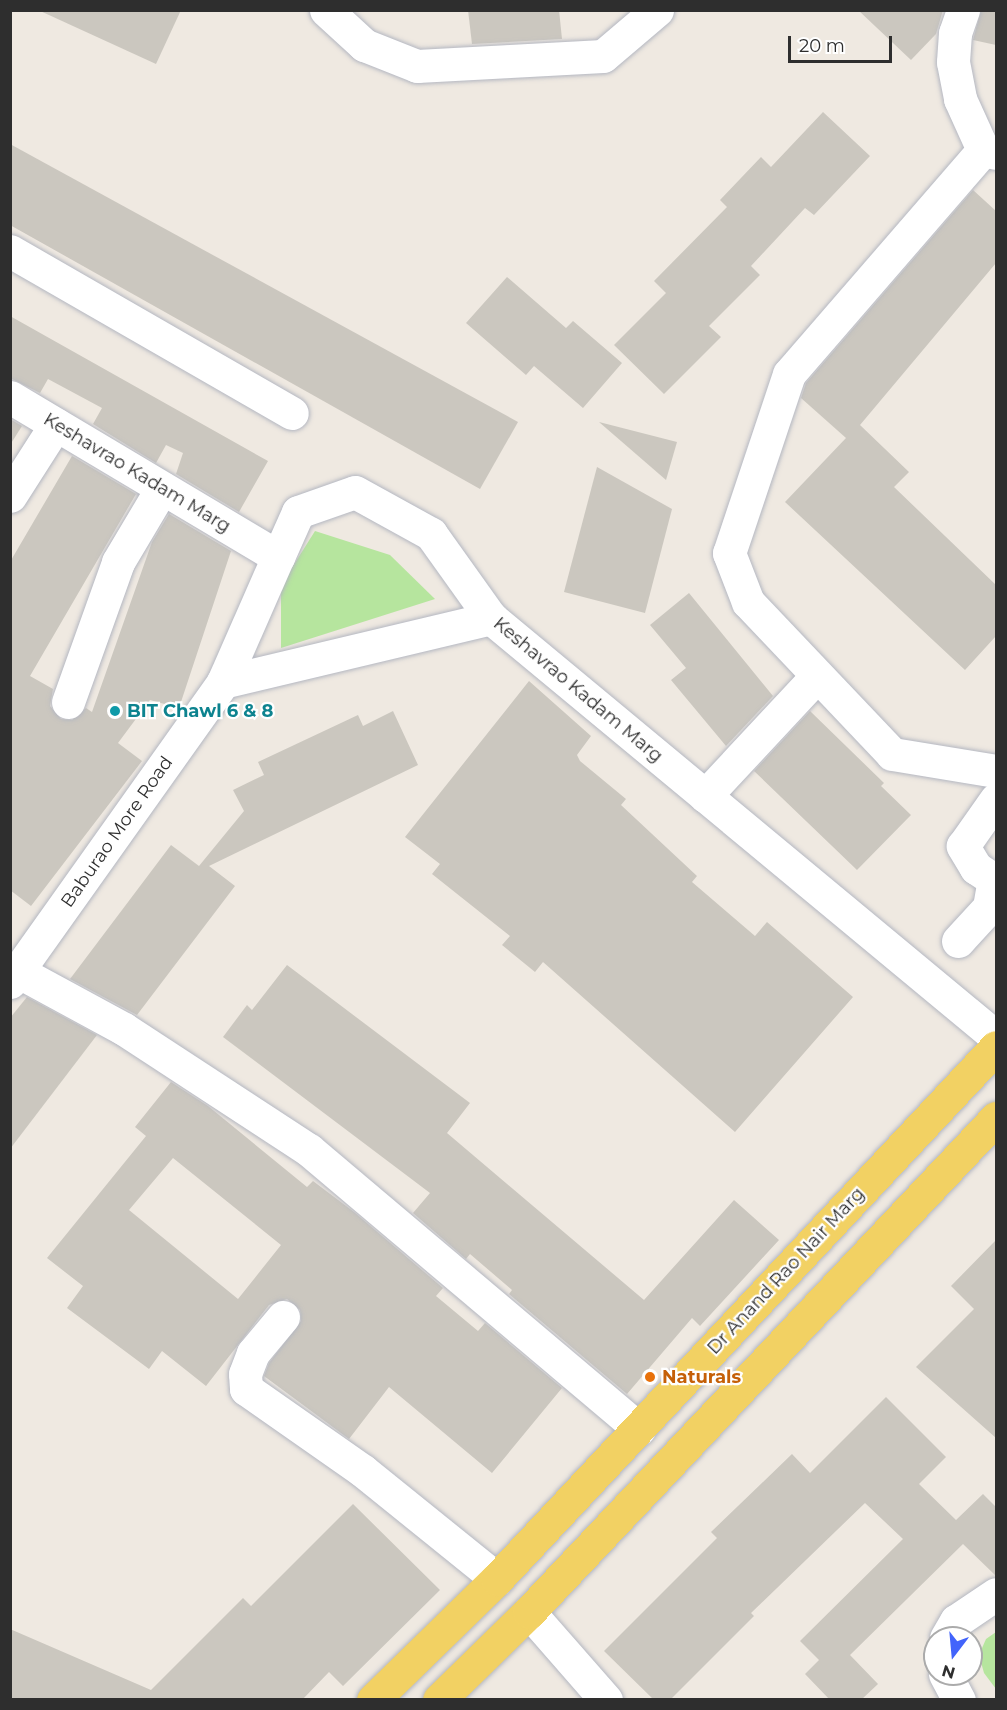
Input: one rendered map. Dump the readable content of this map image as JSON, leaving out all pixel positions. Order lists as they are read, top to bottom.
{
  "streets": {
    "main road": ["Dr Anand Rao Nair Marg"],
    "street": ["Keshavrao Kadam Marg", "Baburao More Road"]
  },
  "crossings": [
    ["Keshavrao Kadam Marg", "Baburao More Road"]
  ],
  "places": ["BIT Chawl 6 & 8", "Naturals"],
  "scale_bar": "20 m",
  "north": "bottom"
}
